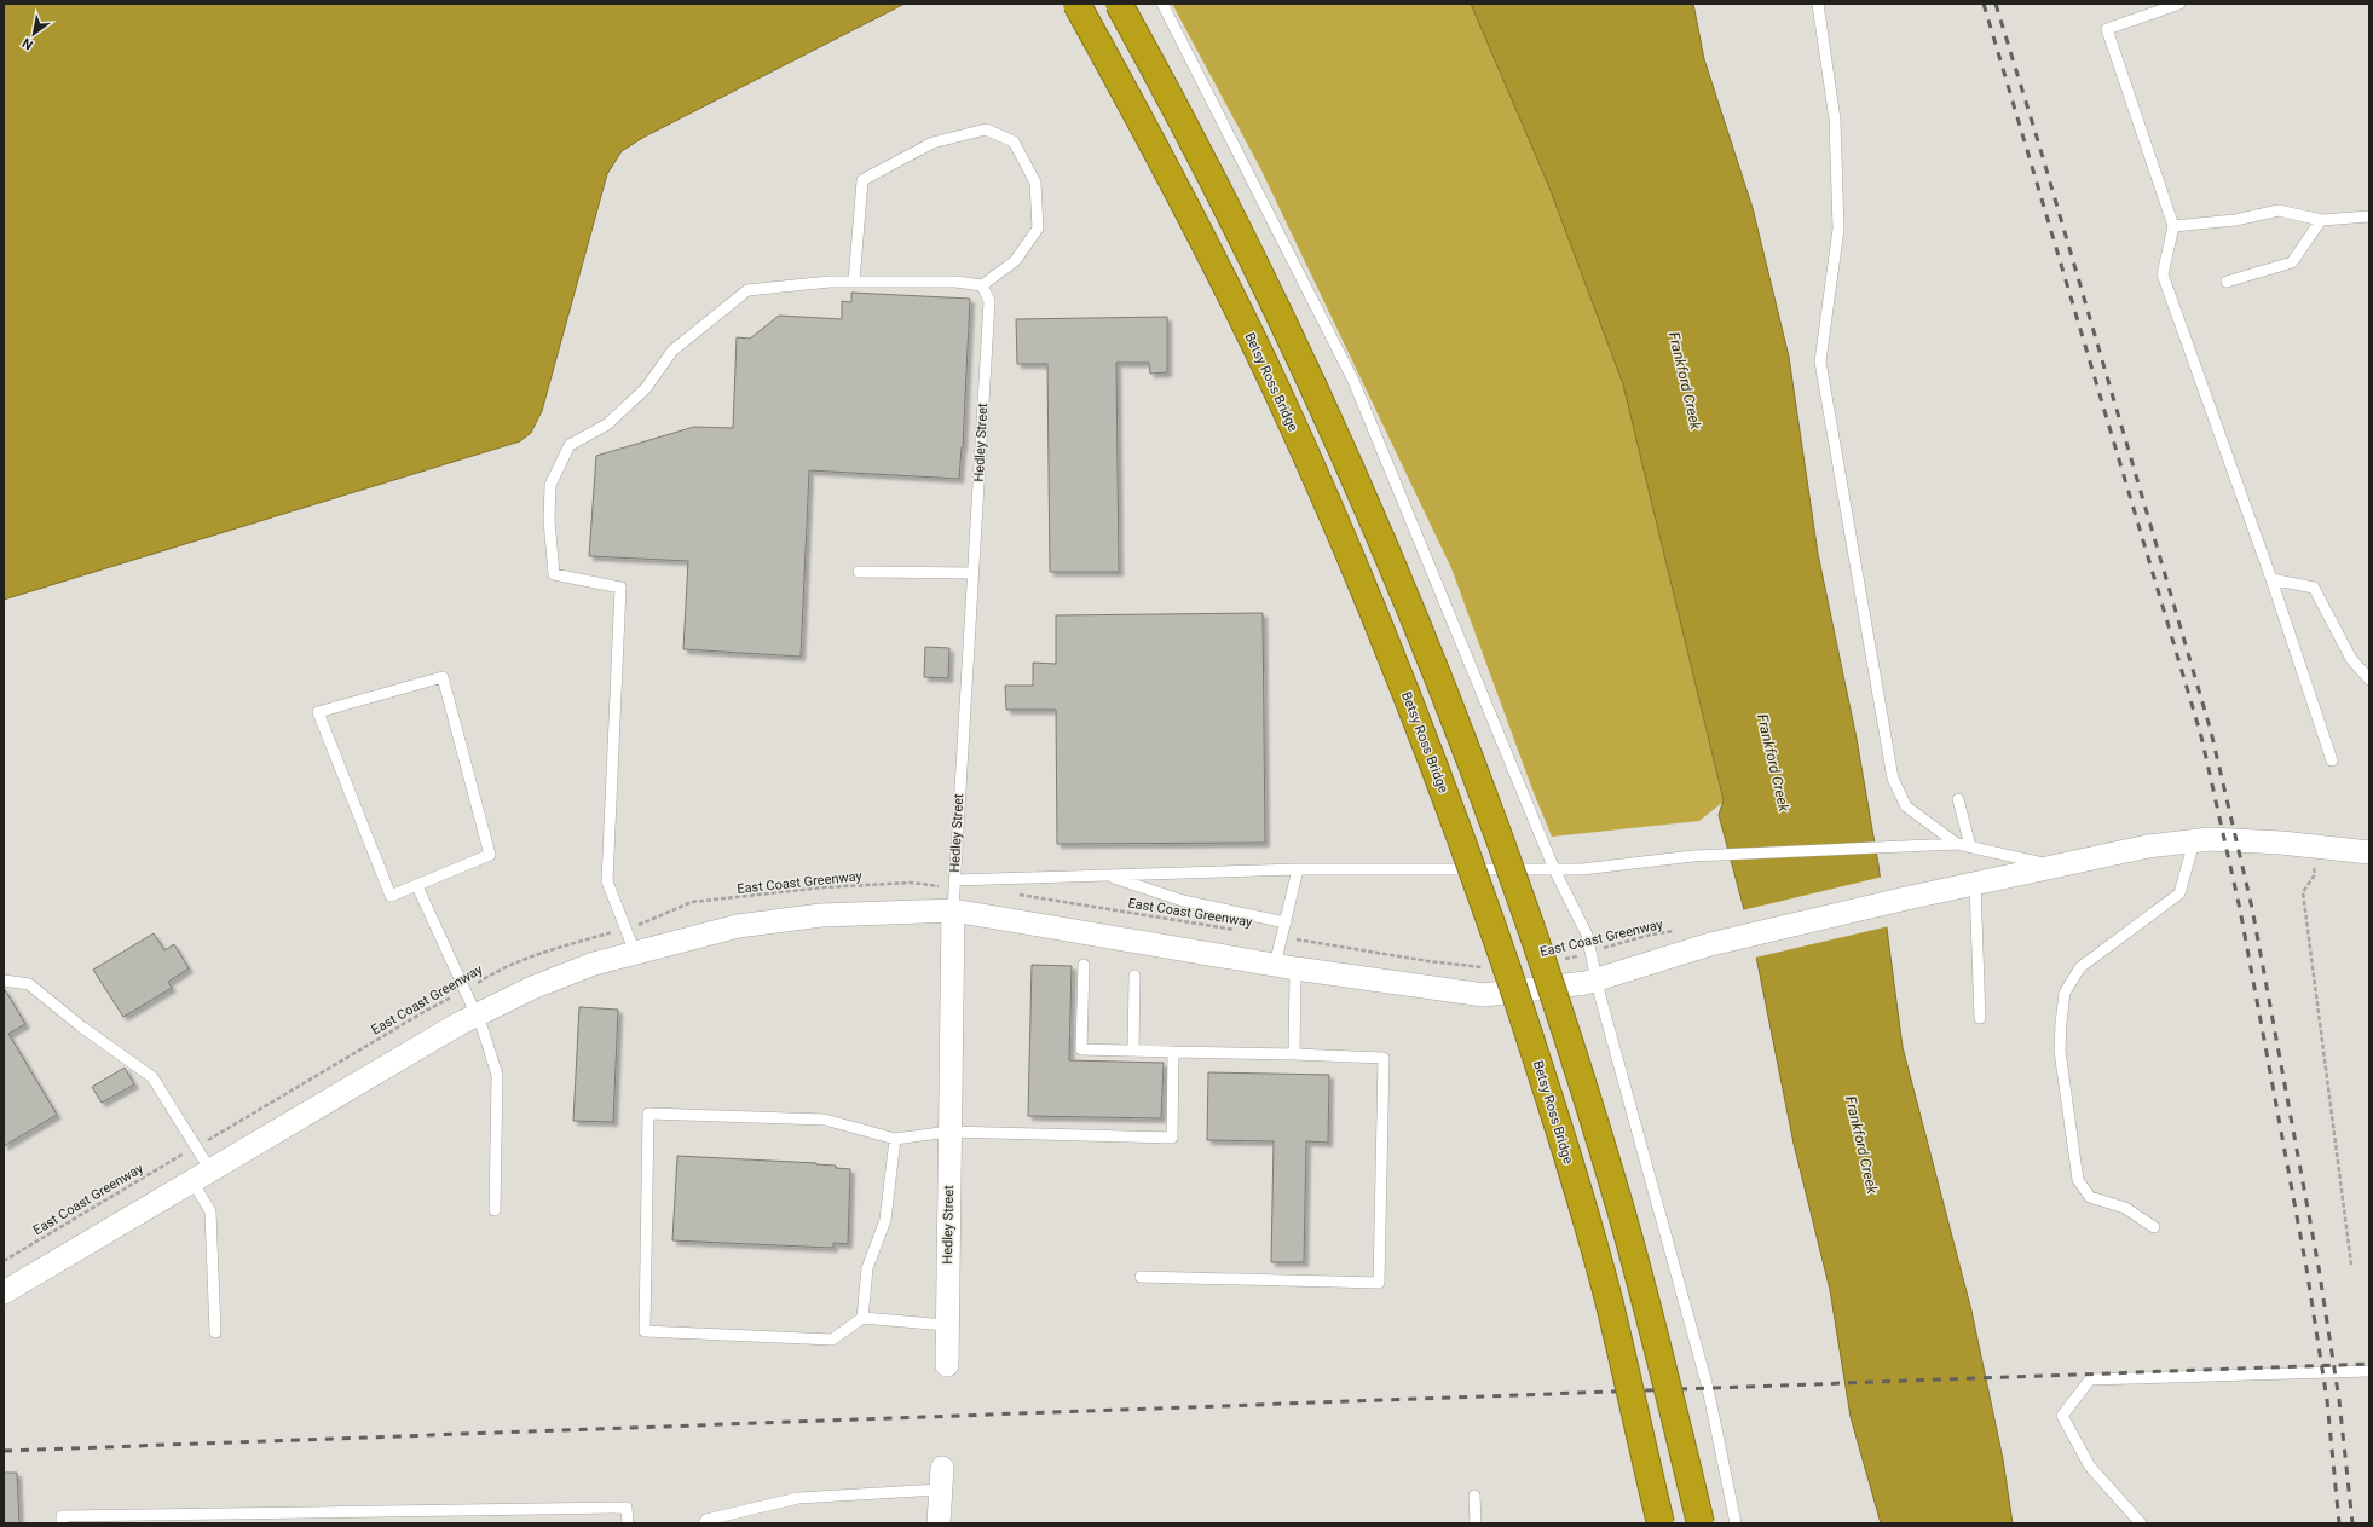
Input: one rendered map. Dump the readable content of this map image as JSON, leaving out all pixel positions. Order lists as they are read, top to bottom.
{
  "streets": {
    "highway": ["Betsy Ross Bridge"],
    "street": ["Hedley Street"],
    "path": ["East Coast Greenway"]
  },
  "crossings": [
    ["Hedley Street", "East Coast Greenway"]
  ],
  "water": ["Frankford Creek"],
  "north": "bottom left"
}
